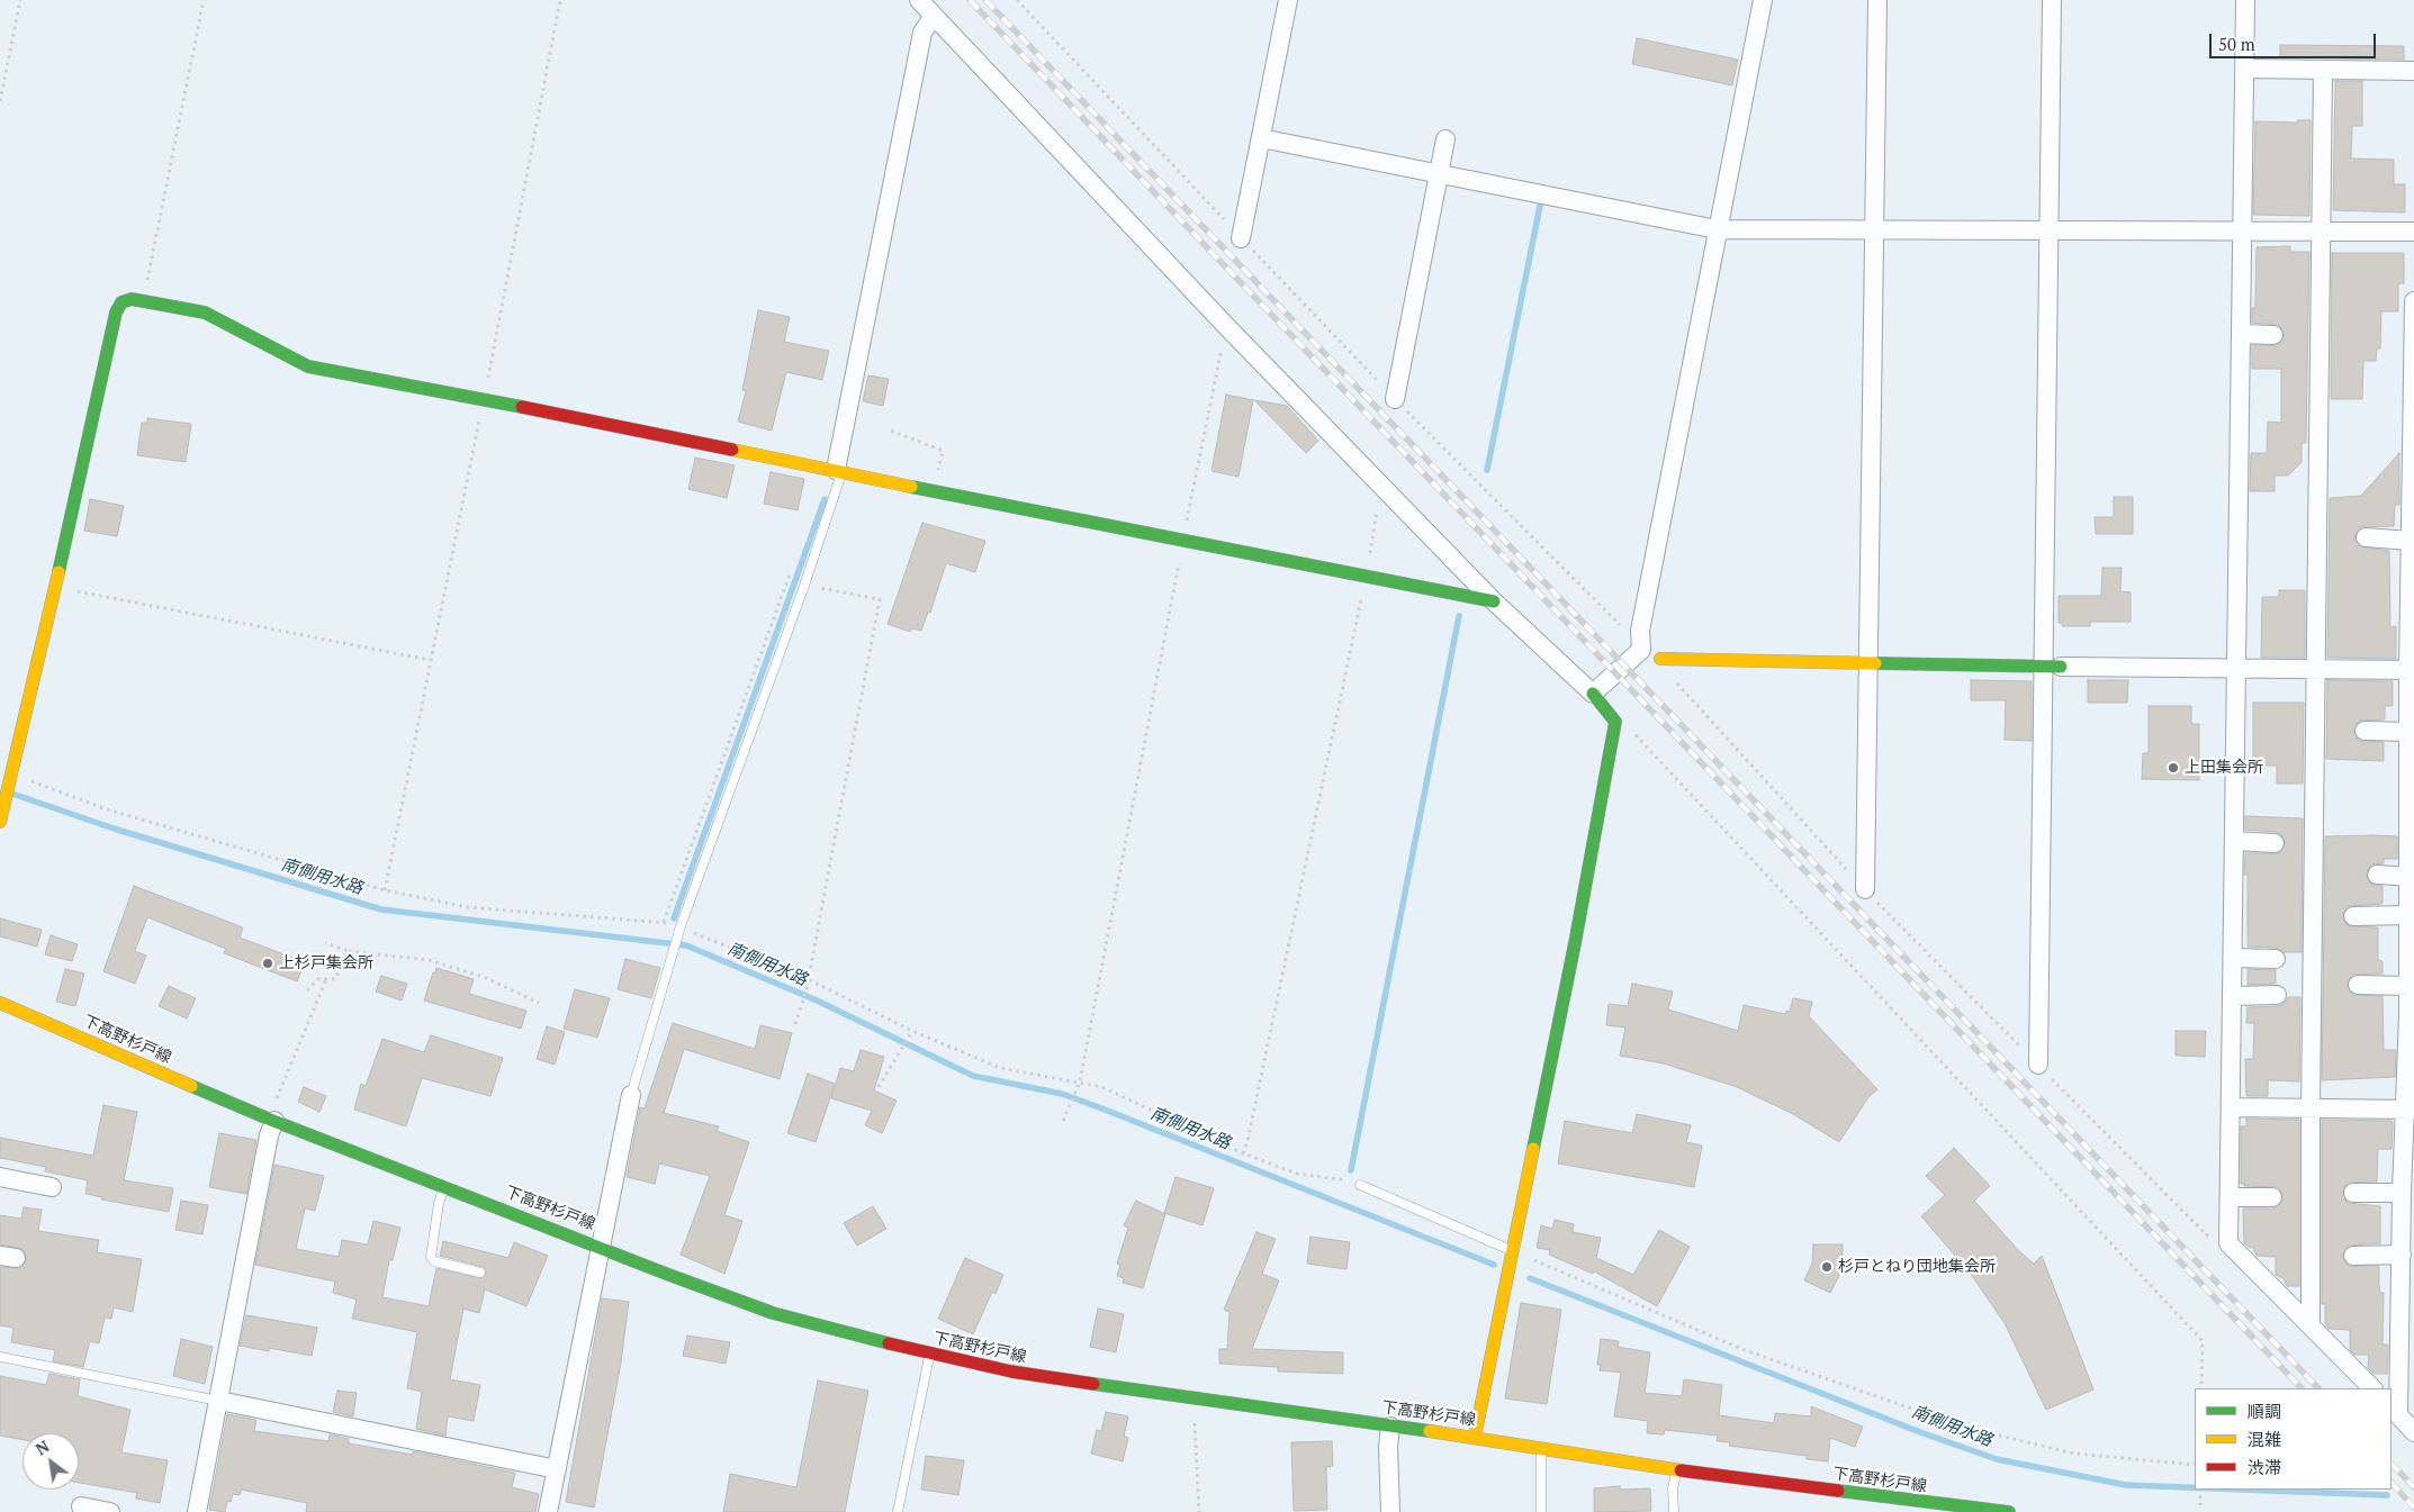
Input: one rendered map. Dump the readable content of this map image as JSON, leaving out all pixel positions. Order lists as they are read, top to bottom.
{
  "streets": {
    "street": ["下高野杉戸線"]
  },
  "water": ["南側用水路"],
  "places": ["上田集会所", "上杉戸集会所", "杉戸とねり団地集会所"],
  "legend": ["順調", "混雑", "渋滞"],
  "scale_bar": "50 m",
  "north": "top left"
}
